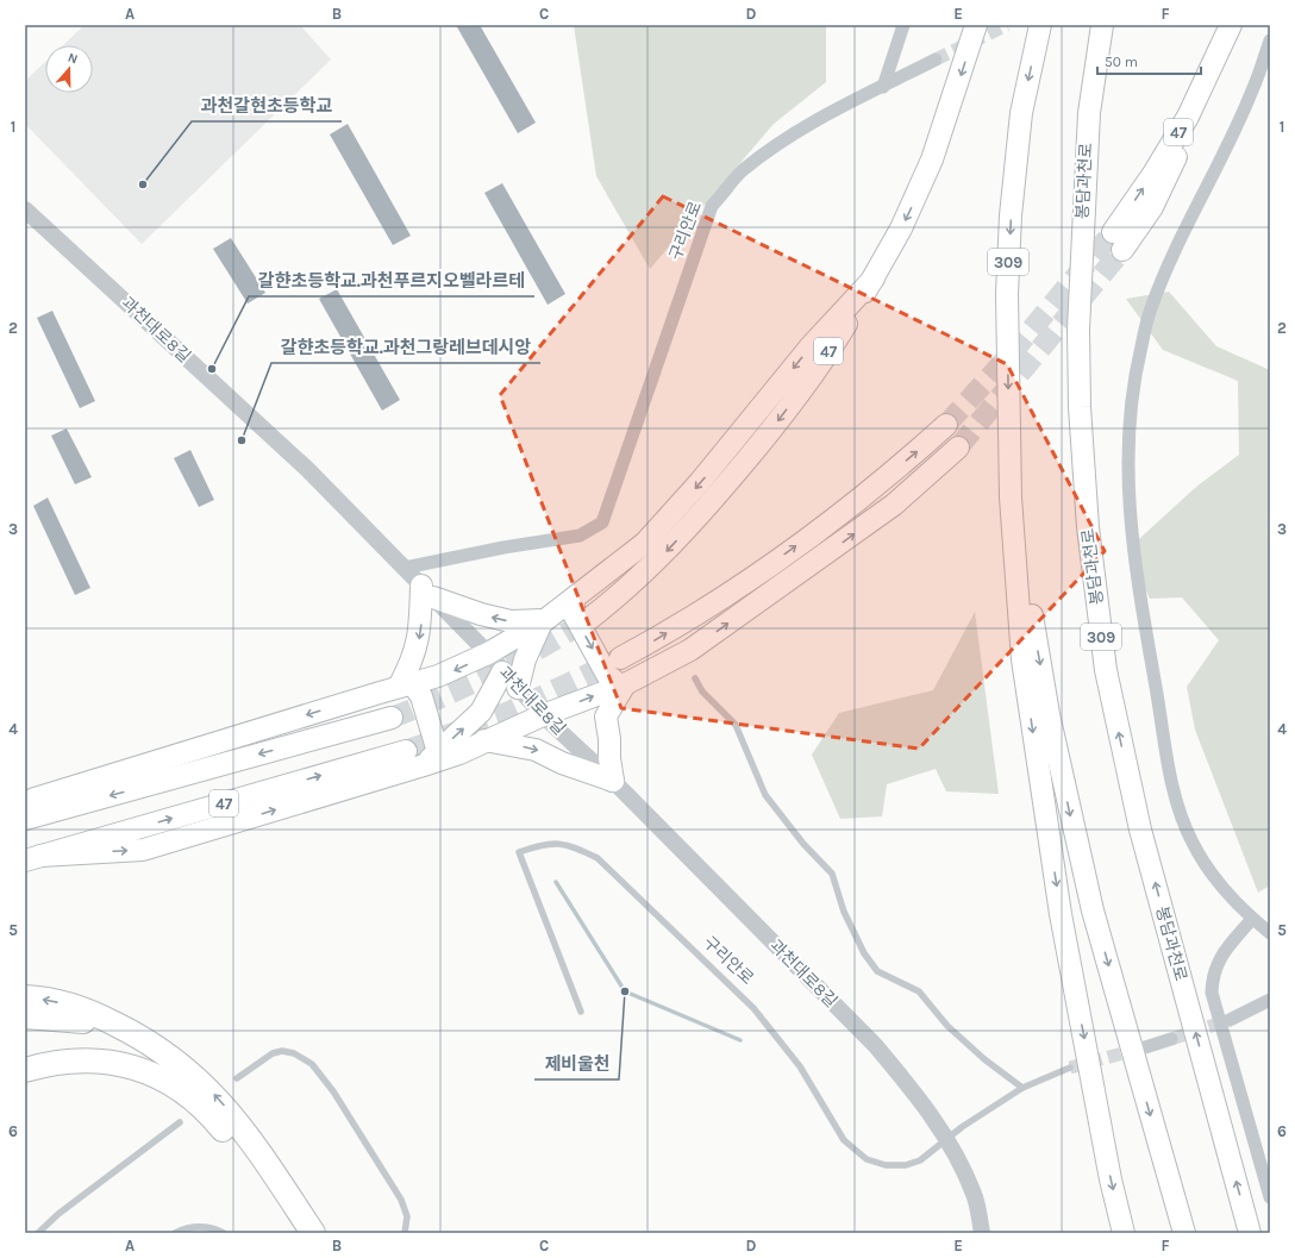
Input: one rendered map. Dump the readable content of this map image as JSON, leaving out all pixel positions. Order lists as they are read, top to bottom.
{
  "streets": {
    "highway": ["47", "봉담과천로", "309"],
    "street": ["구리안로", "과천대로8길"]
  },
  "crossings": [
    ["구리안로", "과천대로8길"]
  ],
  "places": [
    "과천갈현초등학교",
    "갈햔초등학교.과천푸르지오벨라르테",
    "갈햔초등학교.과천그랑레브데시앙",
    "제비울천"
  ],
  "scale_bar": "50 m",
  "north": "top",
  "grid": {
    "columns": [
      "A",
      "B",
      "C",
      "D",
      "E",
      "F"
    ],
    "rows": [
      "1",
      "2",
      "3",
      "4",
      "5",
      "6"
    ]
  }
}
